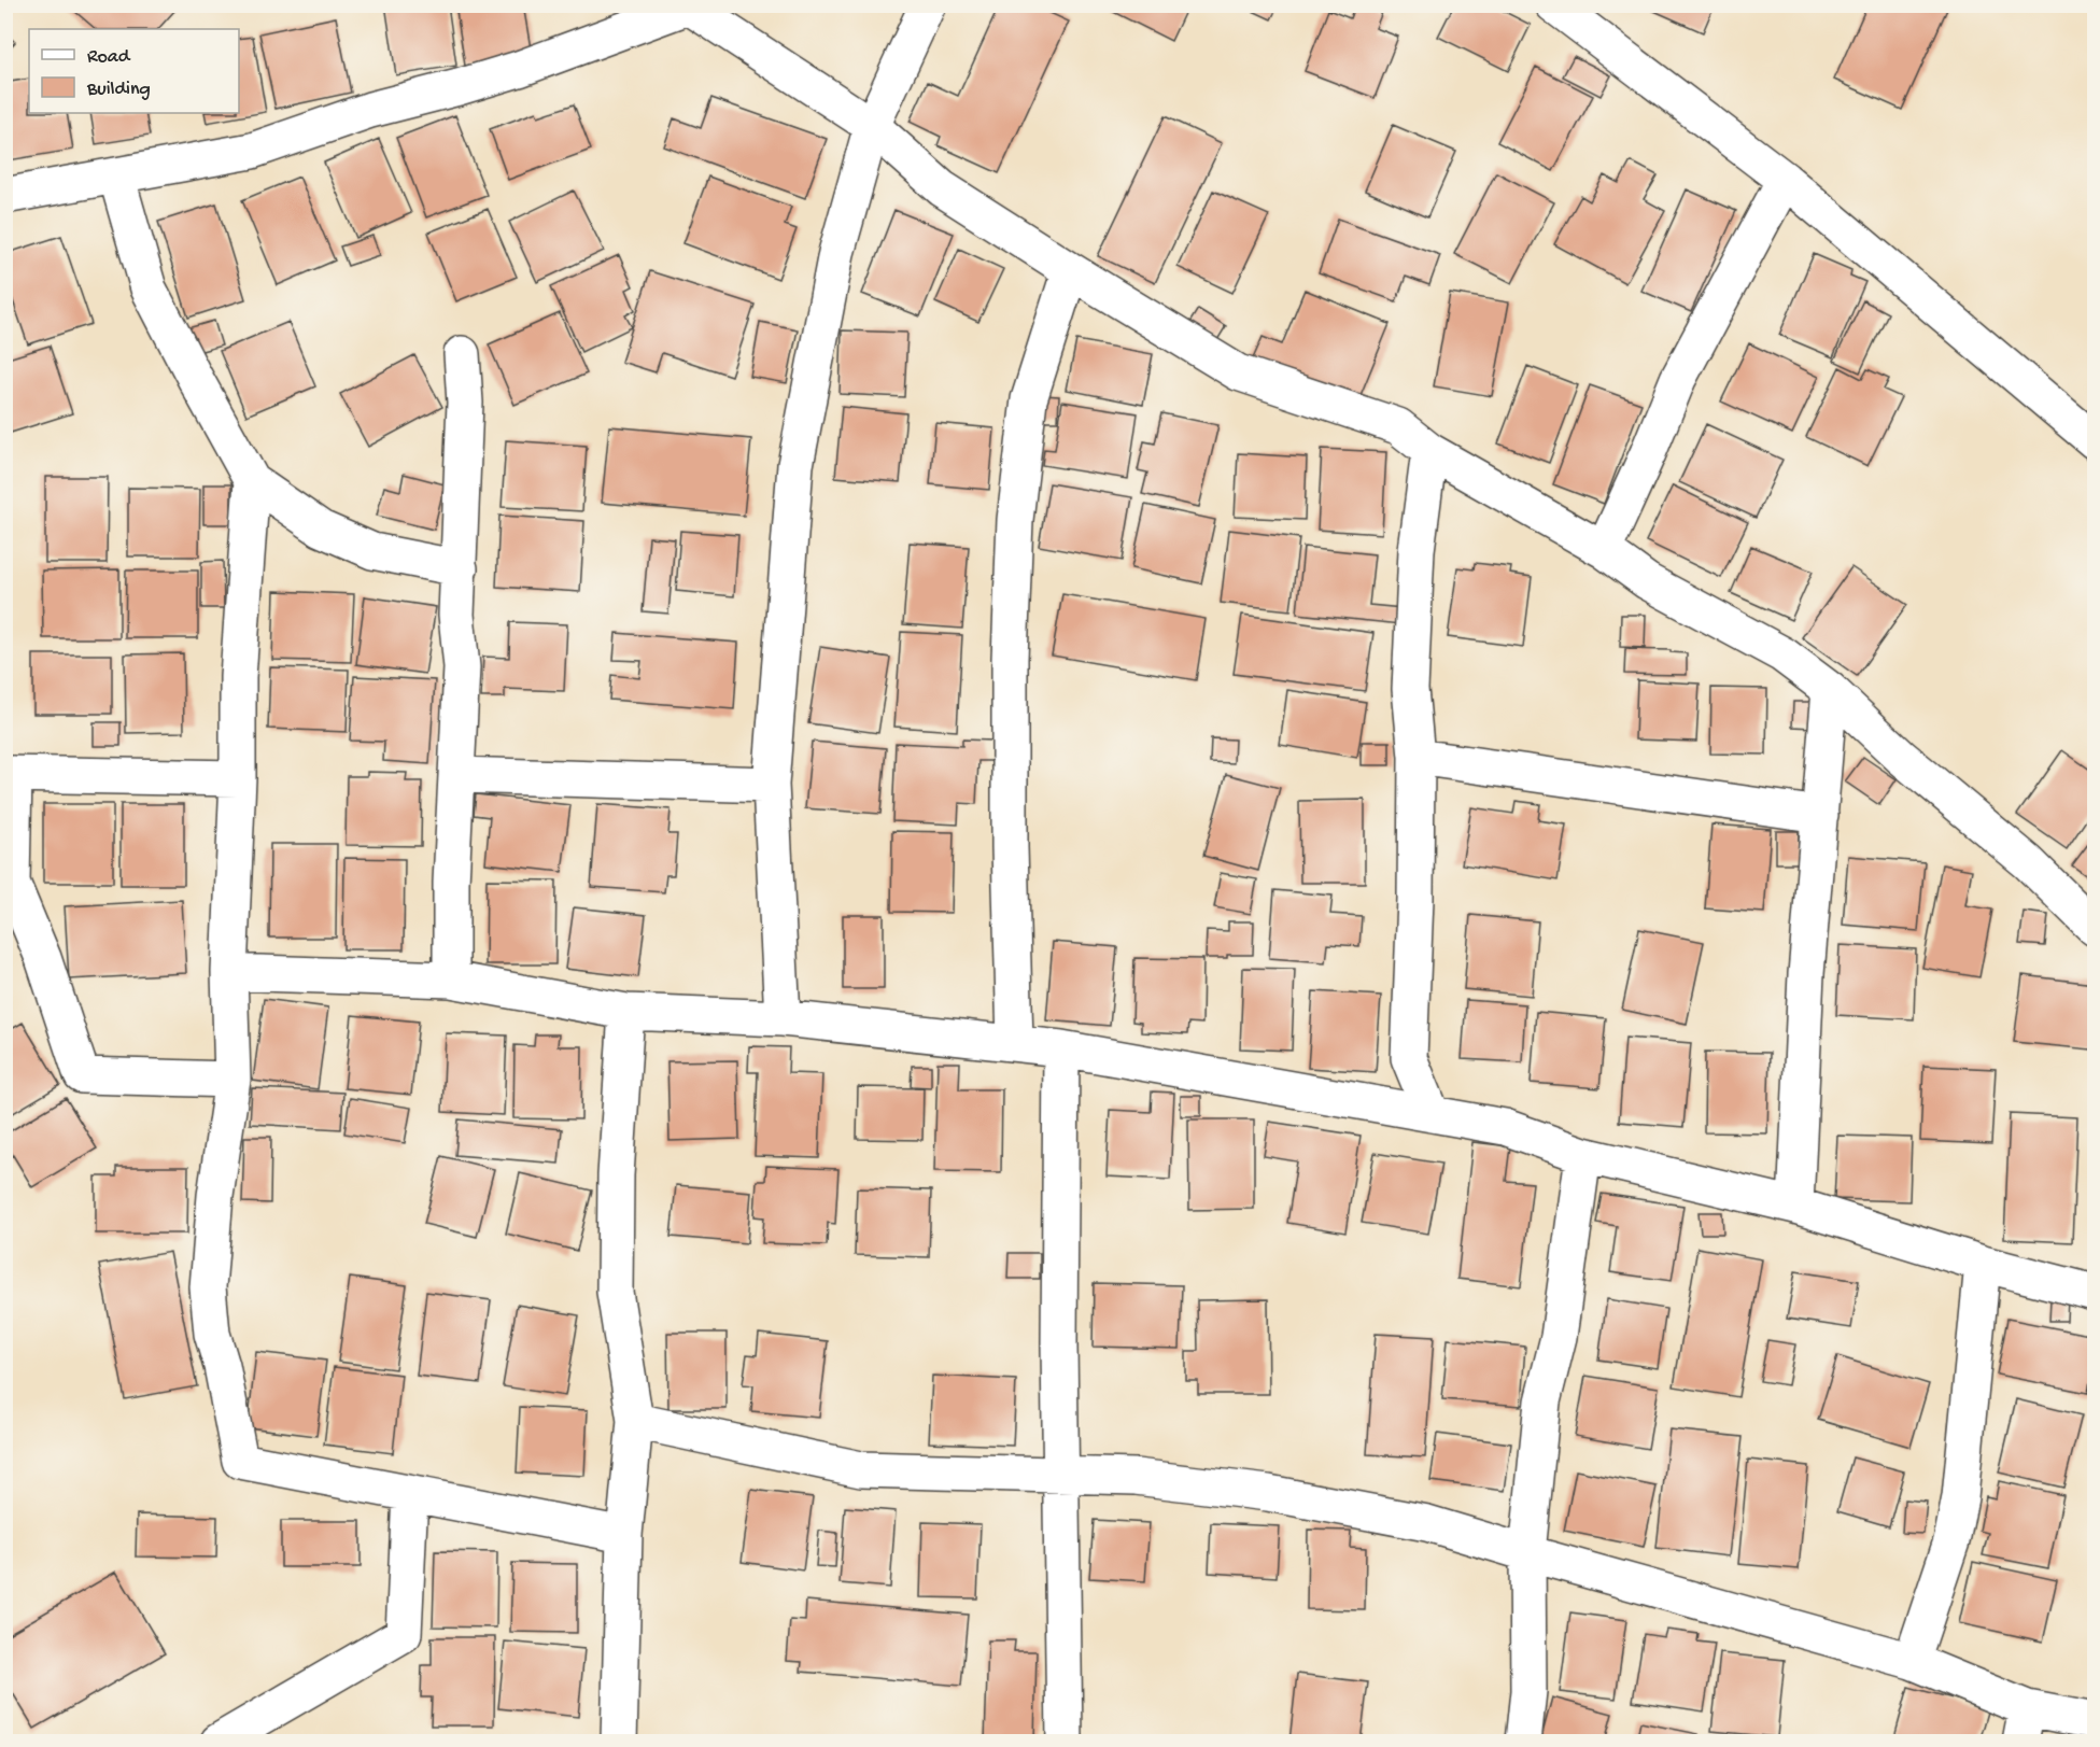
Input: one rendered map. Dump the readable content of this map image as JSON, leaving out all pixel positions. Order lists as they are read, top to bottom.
{
  "legend": ["Road", "Building"]
}
